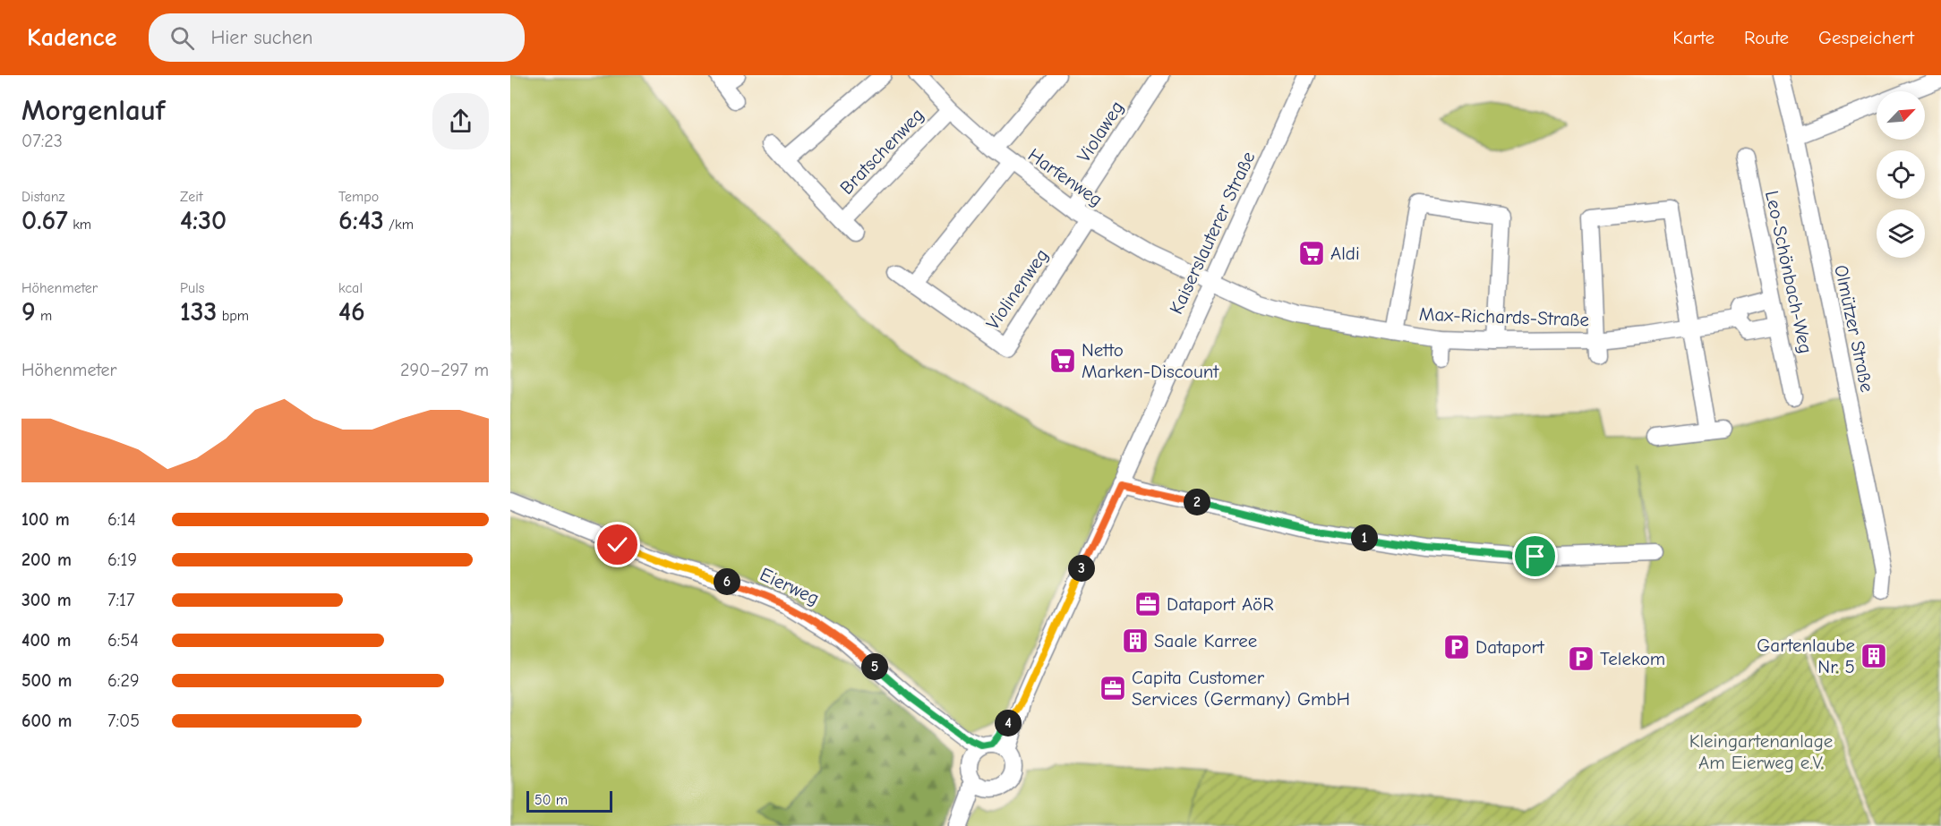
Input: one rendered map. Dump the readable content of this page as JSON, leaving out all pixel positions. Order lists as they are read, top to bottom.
{
  "streets": {
    "street": [
      "Violaweg",
      "Bratschenweg",
      "Harfenweg",
      "Kaiserslauterer Straße",
      "Leo-Schönbach-Weg",
      "Violinenweg",
      "Max-Richards-Straße",
      "Olmützer Straße",
      "Eierweg"
    ]
  },
  "crossings": [
    ["Violaweg", "Harfenweg"],
    ["Bratschenweg", "Harfenweg"],
    ["Harfenweg", "Kaiserslauterer Straße"],
    ["Harfenweg", "Violinenweg"],
    ["Harfenweg", "Max-Richards-Straße"],
    ["Kaiserslauterer Straße", "Max-Richards-Straße"],
    ["Kaiserslauterer Straße", "Eierweg"]
  ],
  "parks": ["Kleingartenanlage Am Eierweg e.V."],
  "places": {
    "supermarket": ["Aldi", "Netto Marken-Discount"],
    "office": ["Dataport AöR", "Capita Customer Services (Germany) GmbH"],
    "building": ["Saale Karree", "Gartenlaube Nr. 5"],
    "parking": ["Dataport", "Telekom"]
  },
  "scale_bar": "50 m",
  "north": "top right",
  "page": {
    "header": "Kadence",
    "search": "Hier suchen",
    "nav": ["Karte", "Route", "Gespeichert"],
    "heading": ["Morgenlauf", "07:23"],
    "stats": [
      ["Distanz", "0.67 km"],
      ["Zeit", "4:30"],
      ["Tempo", "6:43 /km"],
      ["Höhenmeter", "9 m"],
      ["Puls", "133 bpm"],
      ["kcal", "46"]
    ],
    "chart": ["Höhenmeter", "290–297 m"],
    "pins": [
      "2",
      "1",
      "3",
      "6",
      "5",
      "4"
    ],
    "list": [
      {
        "name": "100 m",
        "note": "6:14"
      },
      {
        "name": "200 m",
        "note": "6:19"
      },
      {
        "name": "300 m",
        "note": "7:17"
      },
      {
        "name": "400 m",
        "note": "6:54"
      },
      {
        "name": "500 m",
        "note": "6:29"
      },
      {
        "name": "600 m",
        "note": "7:05"
      }
    ],
    "scale": "50 m"
  }
}
